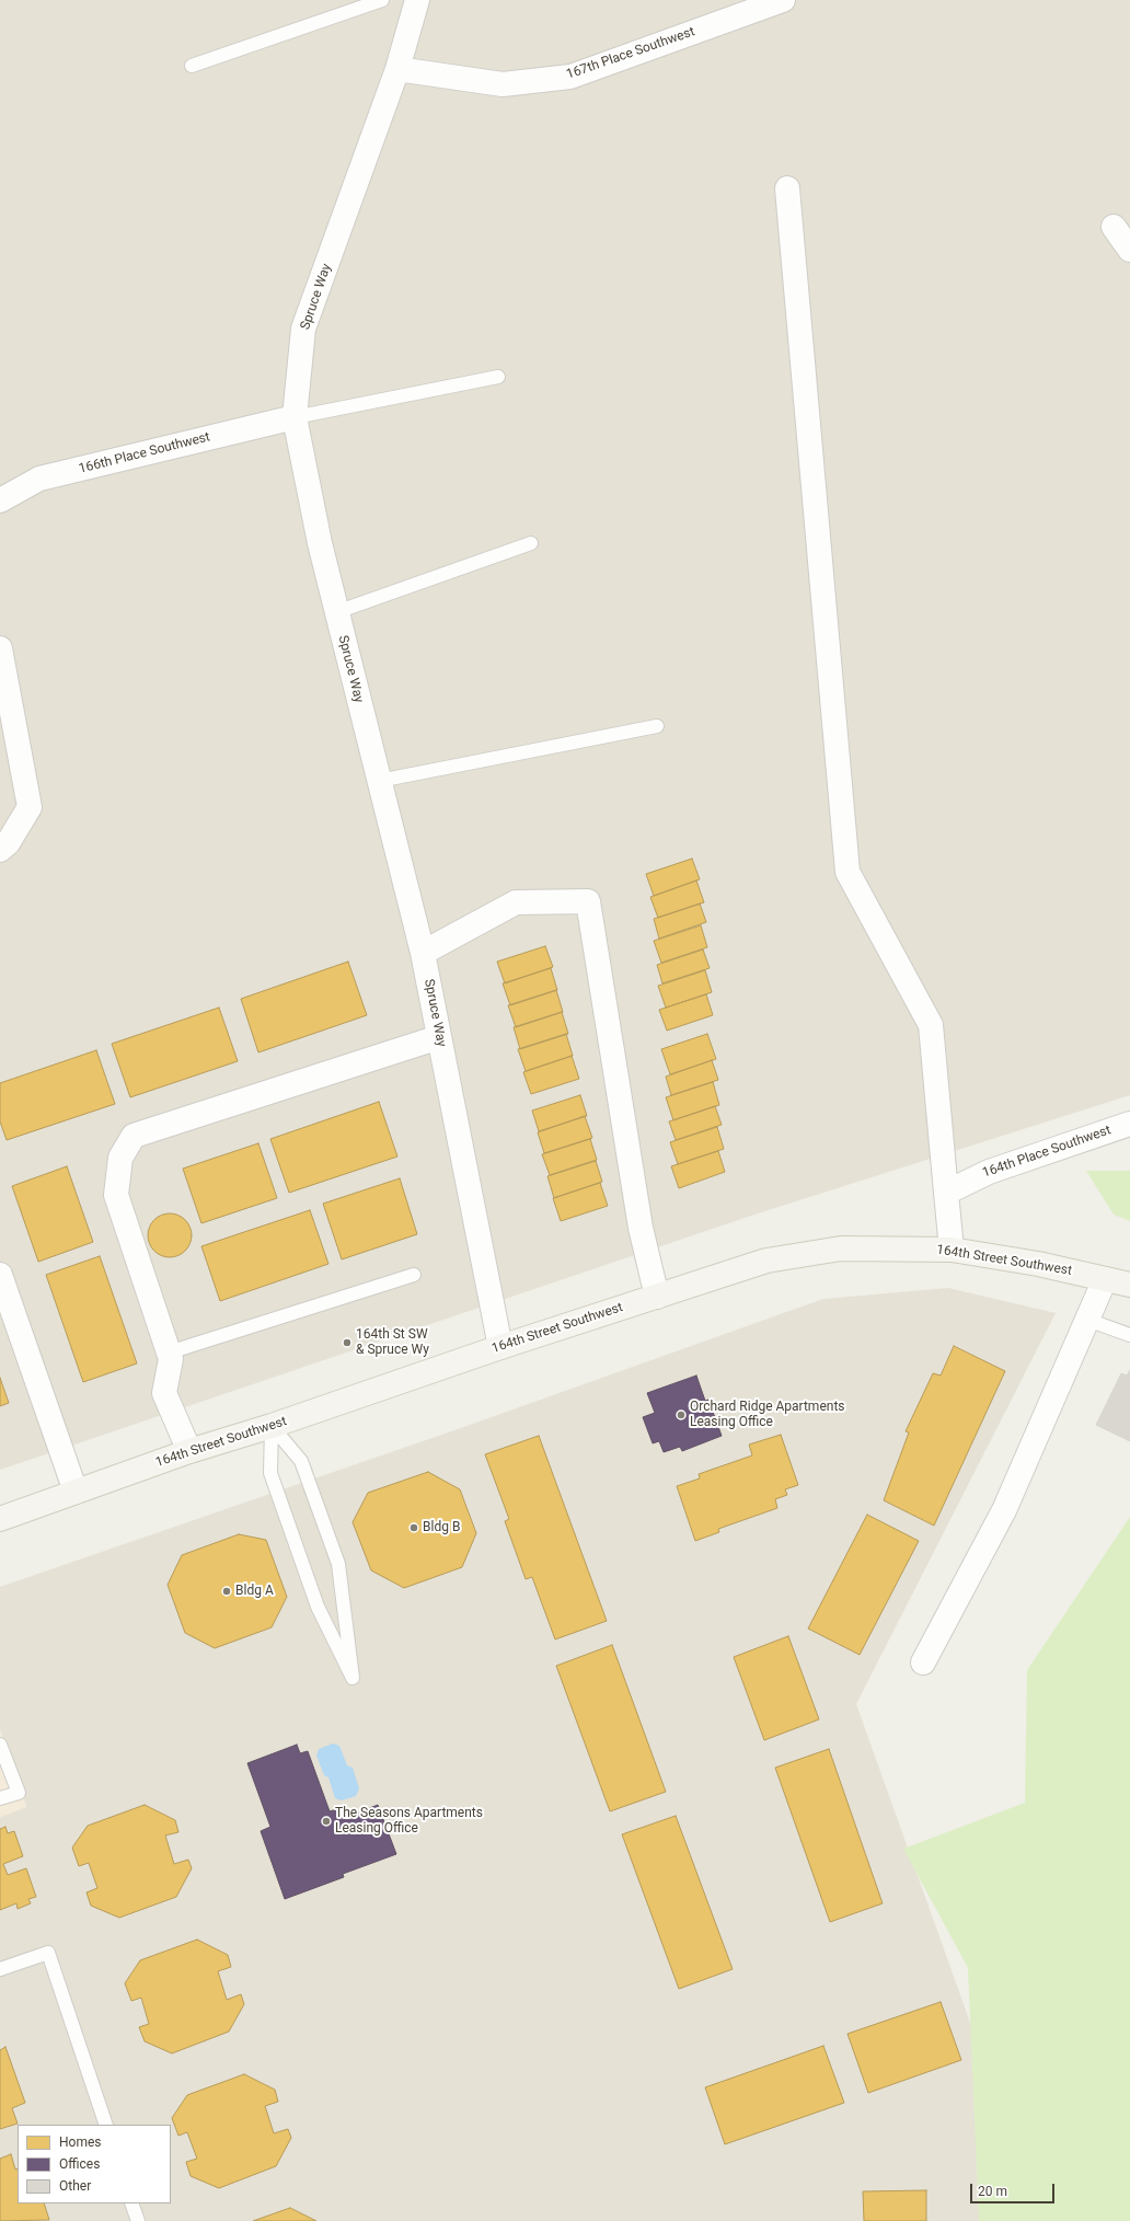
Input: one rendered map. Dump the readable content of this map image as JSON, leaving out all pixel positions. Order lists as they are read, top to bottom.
{
  "streets": {
    "main road": ["164th Street Southwest"],
    "street": [
      "167th Place Southwest",
      "Spruce Way",
      "166th Place Southwest",
      "164th Place Southwest"
    ]
  },
  "crossings": [
    ["167th Place Southwest", "Spruce Way"],
    ["Spruce Way", "166th Place Southwest"],
    ["Spruce Way", "164th Street Southwest"]
  ],
  "places": [
    "164th St SW & Spruce Wy",
    "Orchard Ridge Apartments Leasing Office",
    "Bldg B",
    "Bldg A",
    "The Seasons Apartments Leasing Office"
  ],
  "legend": ["Homes", "Offices", "Other"],
  "scale_bar": "20 m"
}
